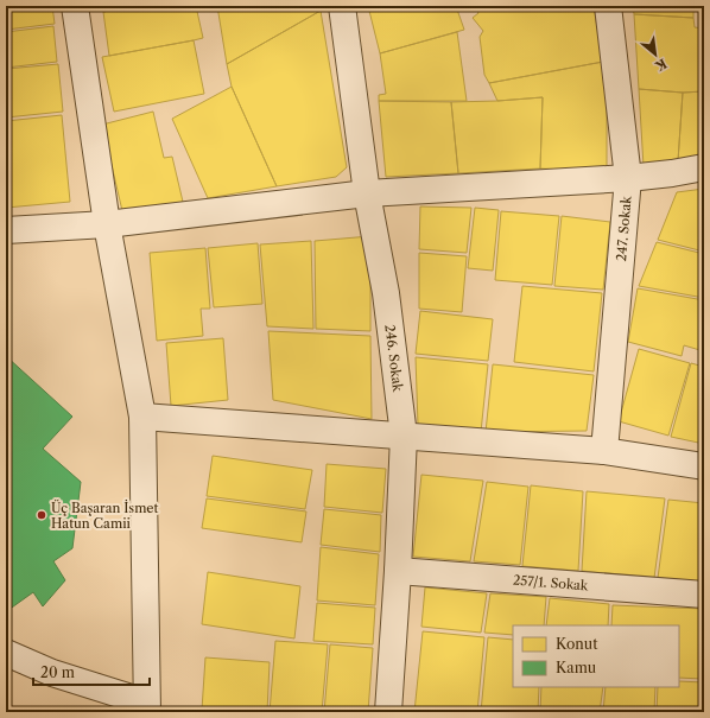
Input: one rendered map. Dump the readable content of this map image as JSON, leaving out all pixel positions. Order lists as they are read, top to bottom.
{
  "streets": {
    "street": ["247. Sokak", "246. Sokak", "257/1. Sokak"]
  },
  "crossings": [
    ["246. Sokak", "257/1. Sokak"]
  ],
  "places": ["Üç Başaran İsmet Hatun Camii"],
  "legend": ["Konut", "Kamu"],
  "scale_bar": "20 m",
  "north": "bottom right"
}
